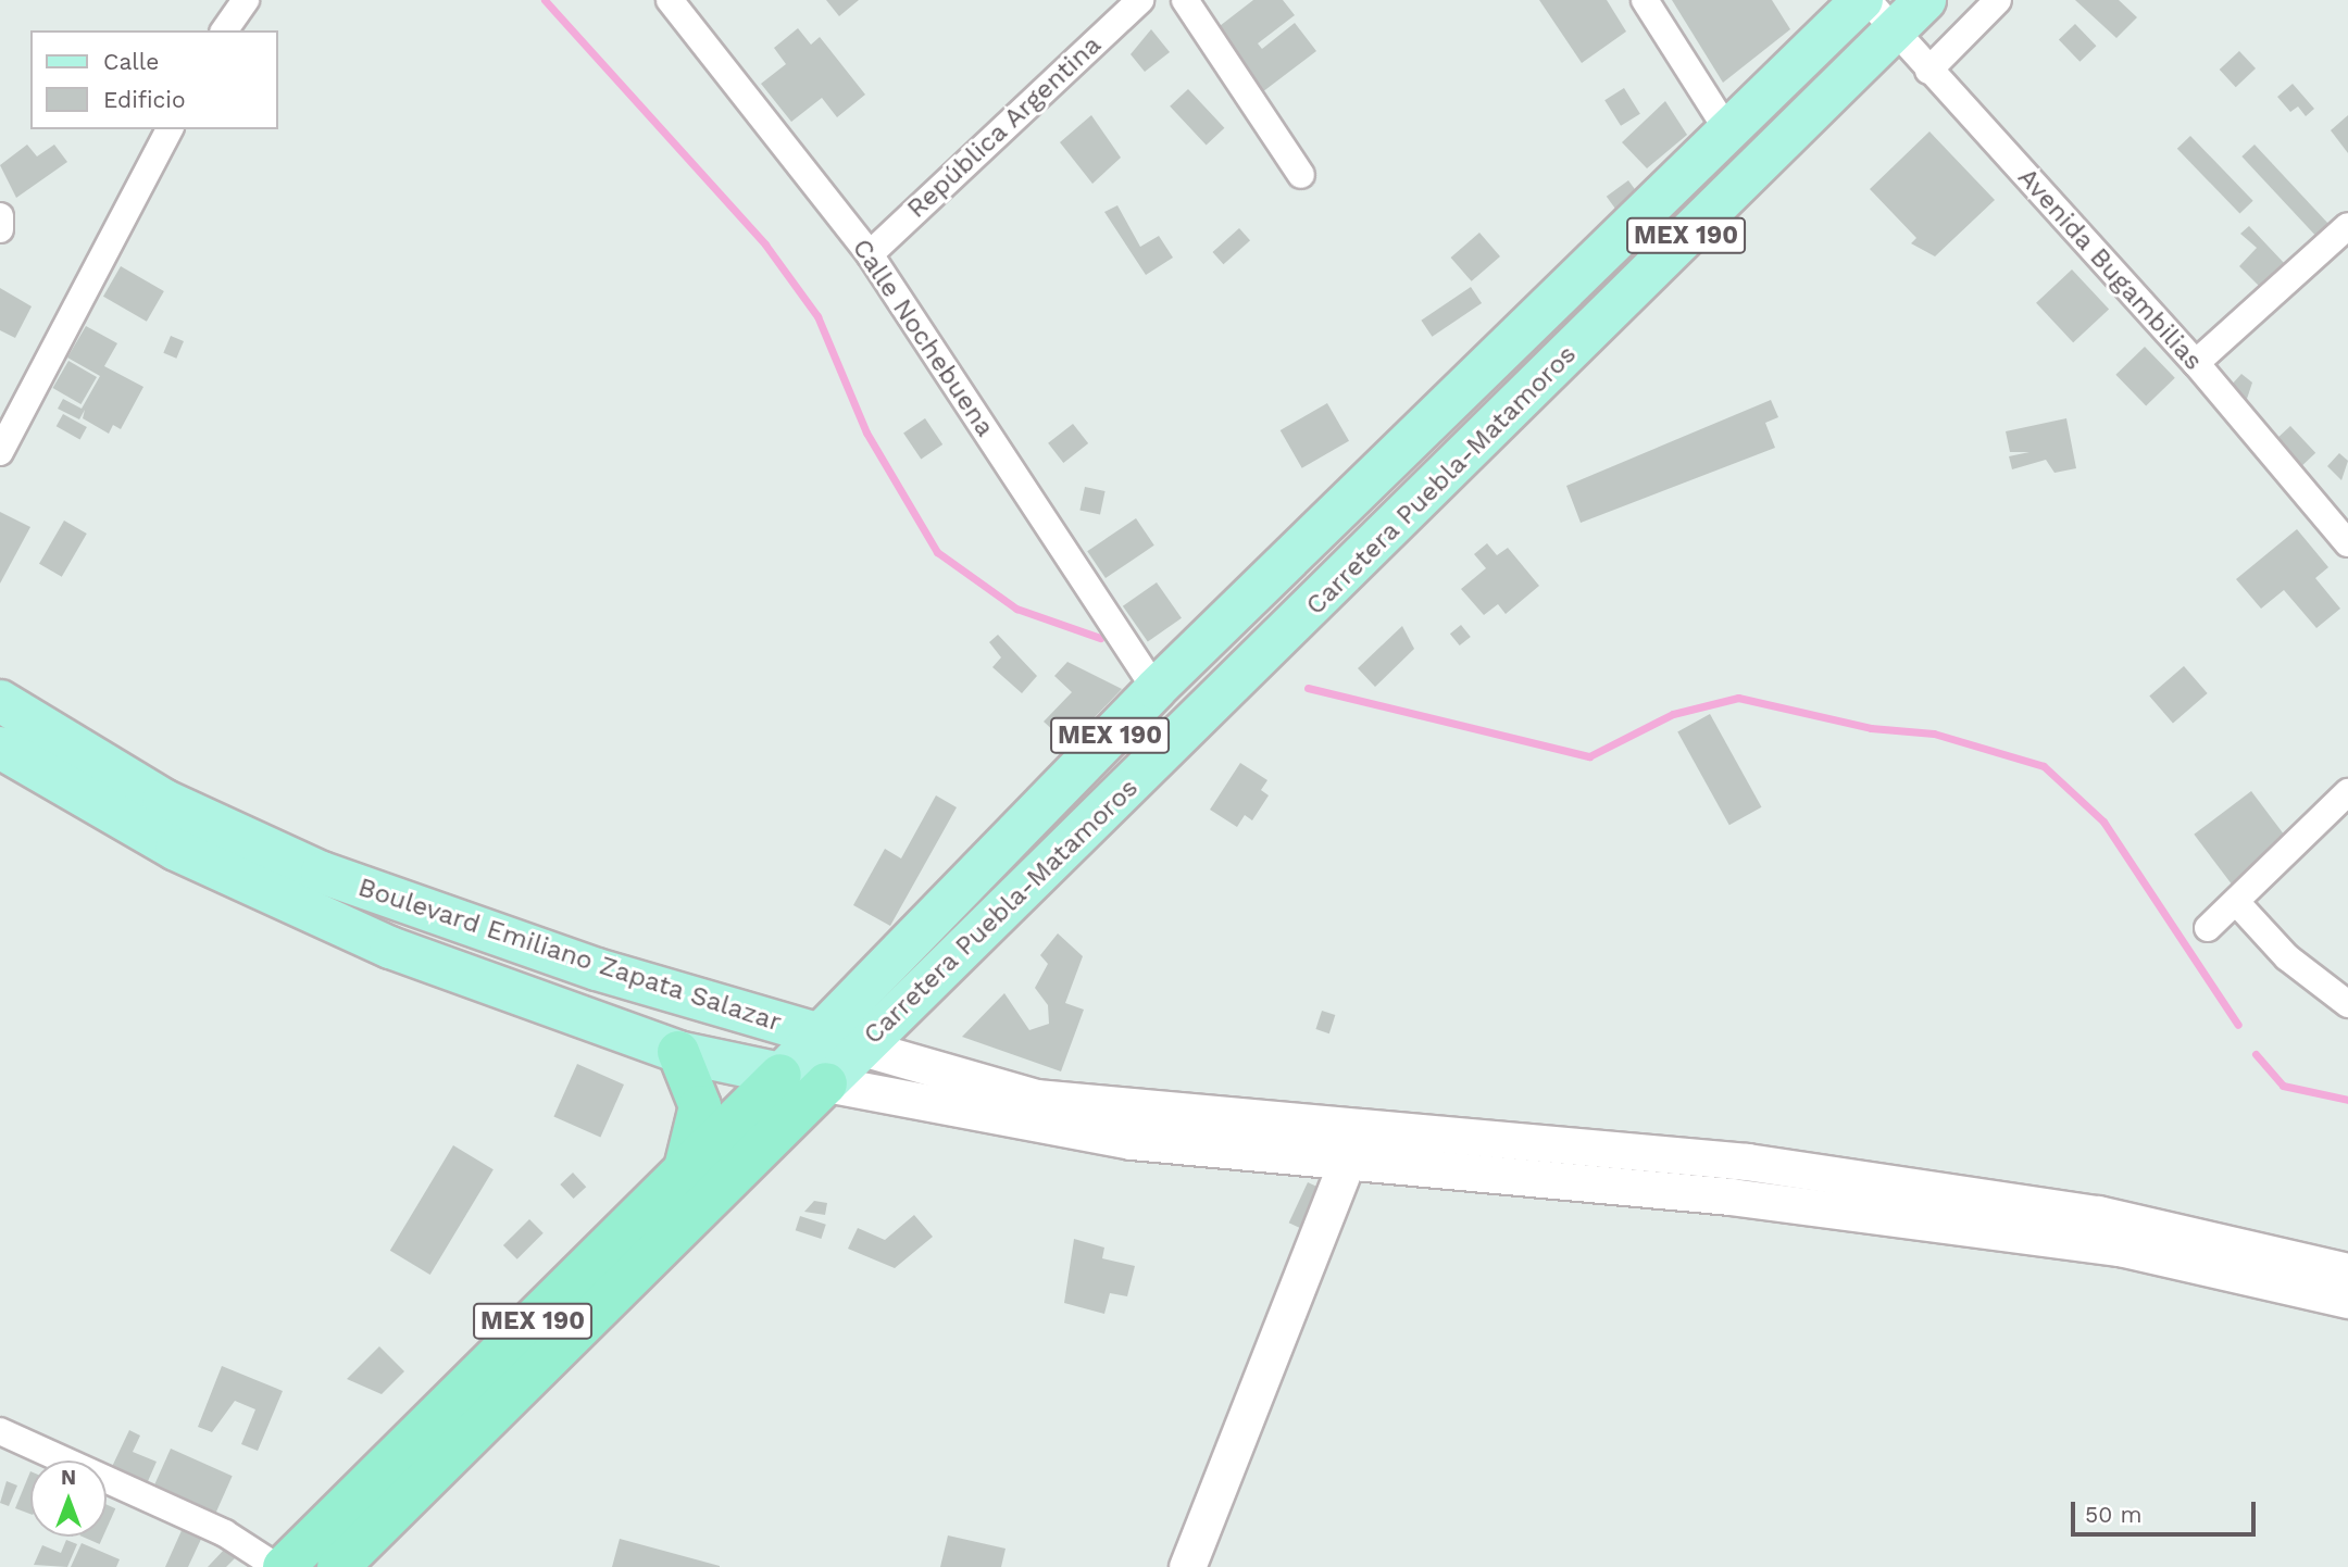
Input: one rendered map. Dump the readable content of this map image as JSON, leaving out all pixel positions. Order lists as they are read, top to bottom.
{
  "streets": {
    "highway": ["MEX 190", "Carretera Puebla-Matamoros"],
    "main road": ["Boulevard Emiliano Zapata Salazar"],
    "street": ["República Argentina", "Avenida Bugambilias", "Calle Nochebuena"]
  },
  "crossings": [
    ["República Argentina", "Calle Nochebuena"],
    ["Avenida Bugambilias", "Carretera Puebla-Matamoros"],
    ["Calle Nochebuena", "Carretera Puebla-Matamoros"],
    ["Carretera Puebla-Matamoros", "Boulevard Emiliano Zapata Salazar"]
  ],
  "legend": ["Calle", "Edificio"],
  "scale_bar": "50 m",
  "north": "top"
}
